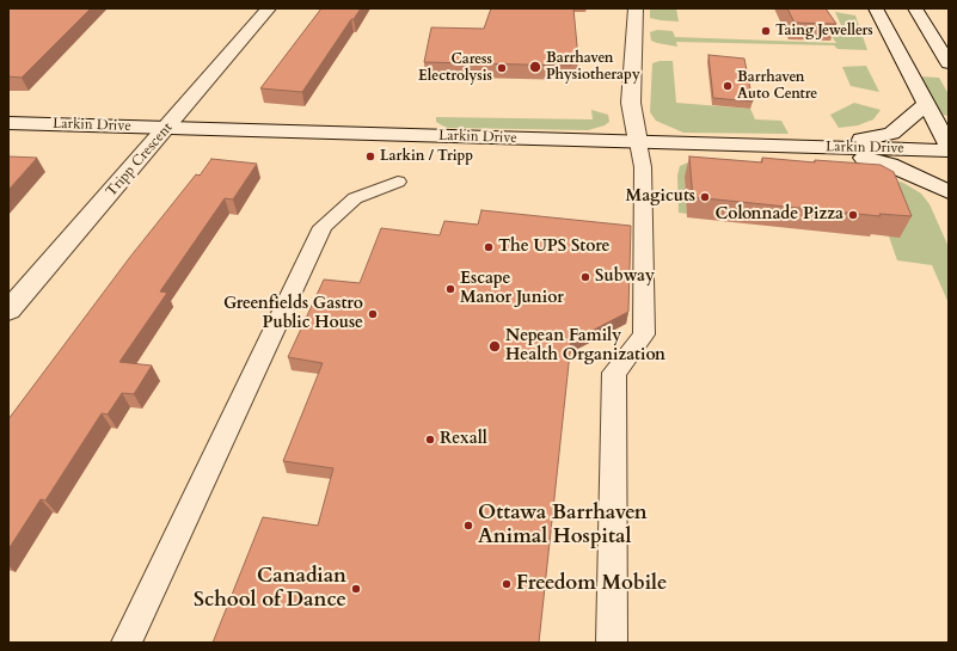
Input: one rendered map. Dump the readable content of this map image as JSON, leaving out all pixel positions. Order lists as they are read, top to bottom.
{
  "streets": {
    "street": ["Larkin Drive", "Tripp Crescent"]
  },
  "crossings": [
    ["Larkin Drive", "Tripp Crescent"]
  ],
  "places": [
    "Taing Jewellers",
    "Barrhaven Physiotherapy",
    "Caress Electrolysis",
    "Barrhaven Auto Centre",
    "Larkin / Tripp",
    "Magicuts",
    "Colonnade Pizza",
    "The UPS Store",
    "Subway",
    "Escape Manor Junior",
    "Greenfields Gastro Public House",
    "Nepean Family Health Organization",
    "Rexall",
    "Ottawa Barrhaven Animal Hospital",
    "Freedom Mobile",
    "Canadian School of Dance"
  ]
}
